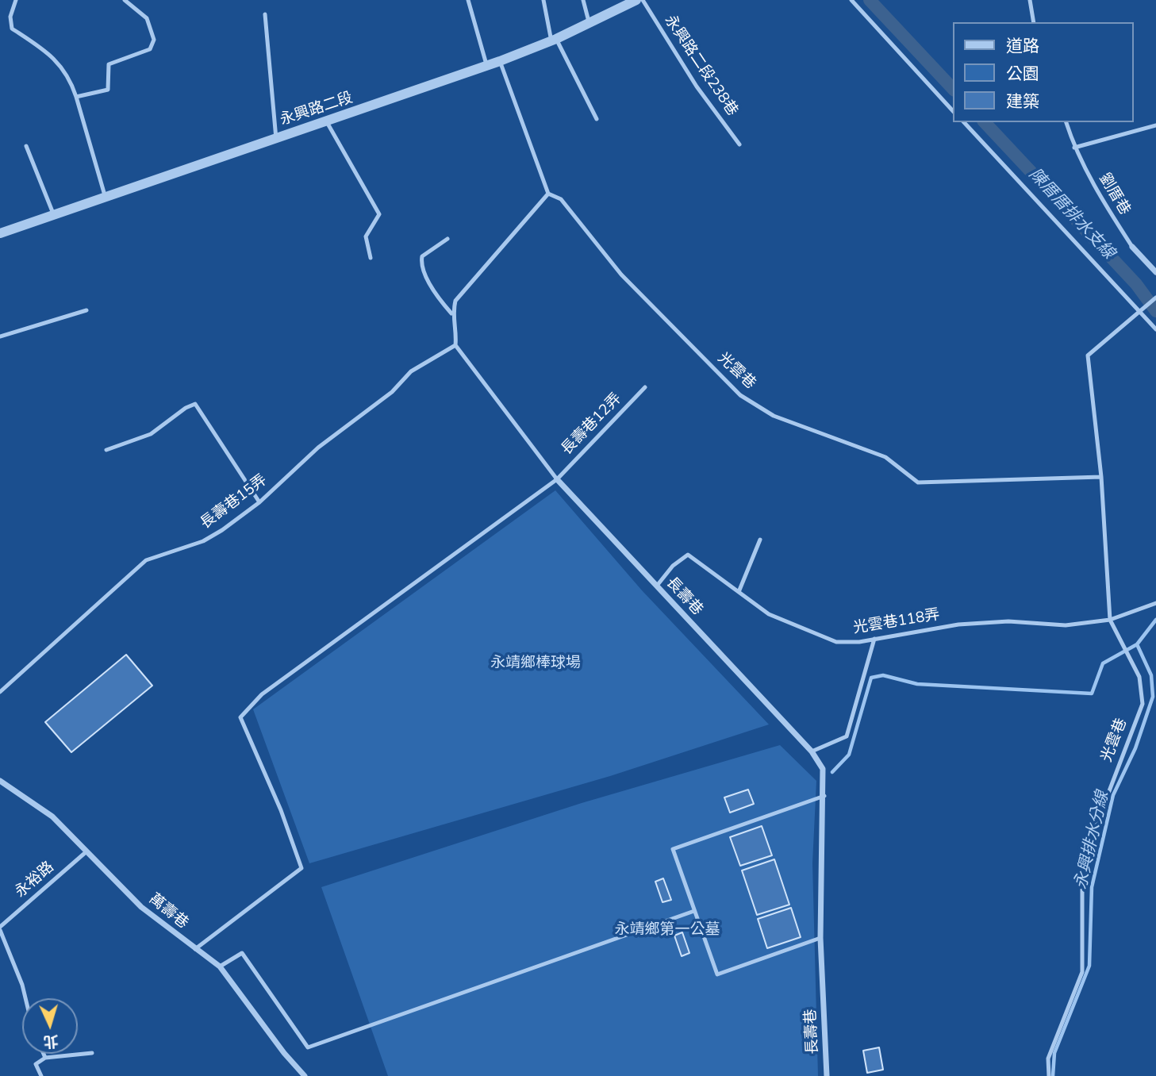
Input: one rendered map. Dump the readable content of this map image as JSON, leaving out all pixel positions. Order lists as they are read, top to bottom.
{
  "streets": {
    "street": [
      "永興路二段",
      "劉厝巷",
      "長壽巷",
      "萬壽巷"
    ],
    "lane": [
      "永興路二段238巷",
      "光雲巷",
      "長壽巷12弄",
      "長壽巷15弄",
      "光雲巷118弄",
      "永裕路"
    ]
  },
  "crossings": [
    ["光雲巷", "光雲巷118弄"],
    ["長壽巷12弄", "長壽巷"],
    ["長壽巷12弄", "萬壽巷"],
    ["長壽巷15弄", "長壽巷"],
    ["長壽巷", "光雲巷118弄"],
    ["永裕路", "萬壽巷"]
  ],
  "water": ["陳厝厝排水支線", "永興排水分線"],
  "parks": ["永靖鄉棒球場", "永靖鄉第一公墓"],
  "legend": ["道路", "公園", "建築"],
  "north": "bottom"
}
